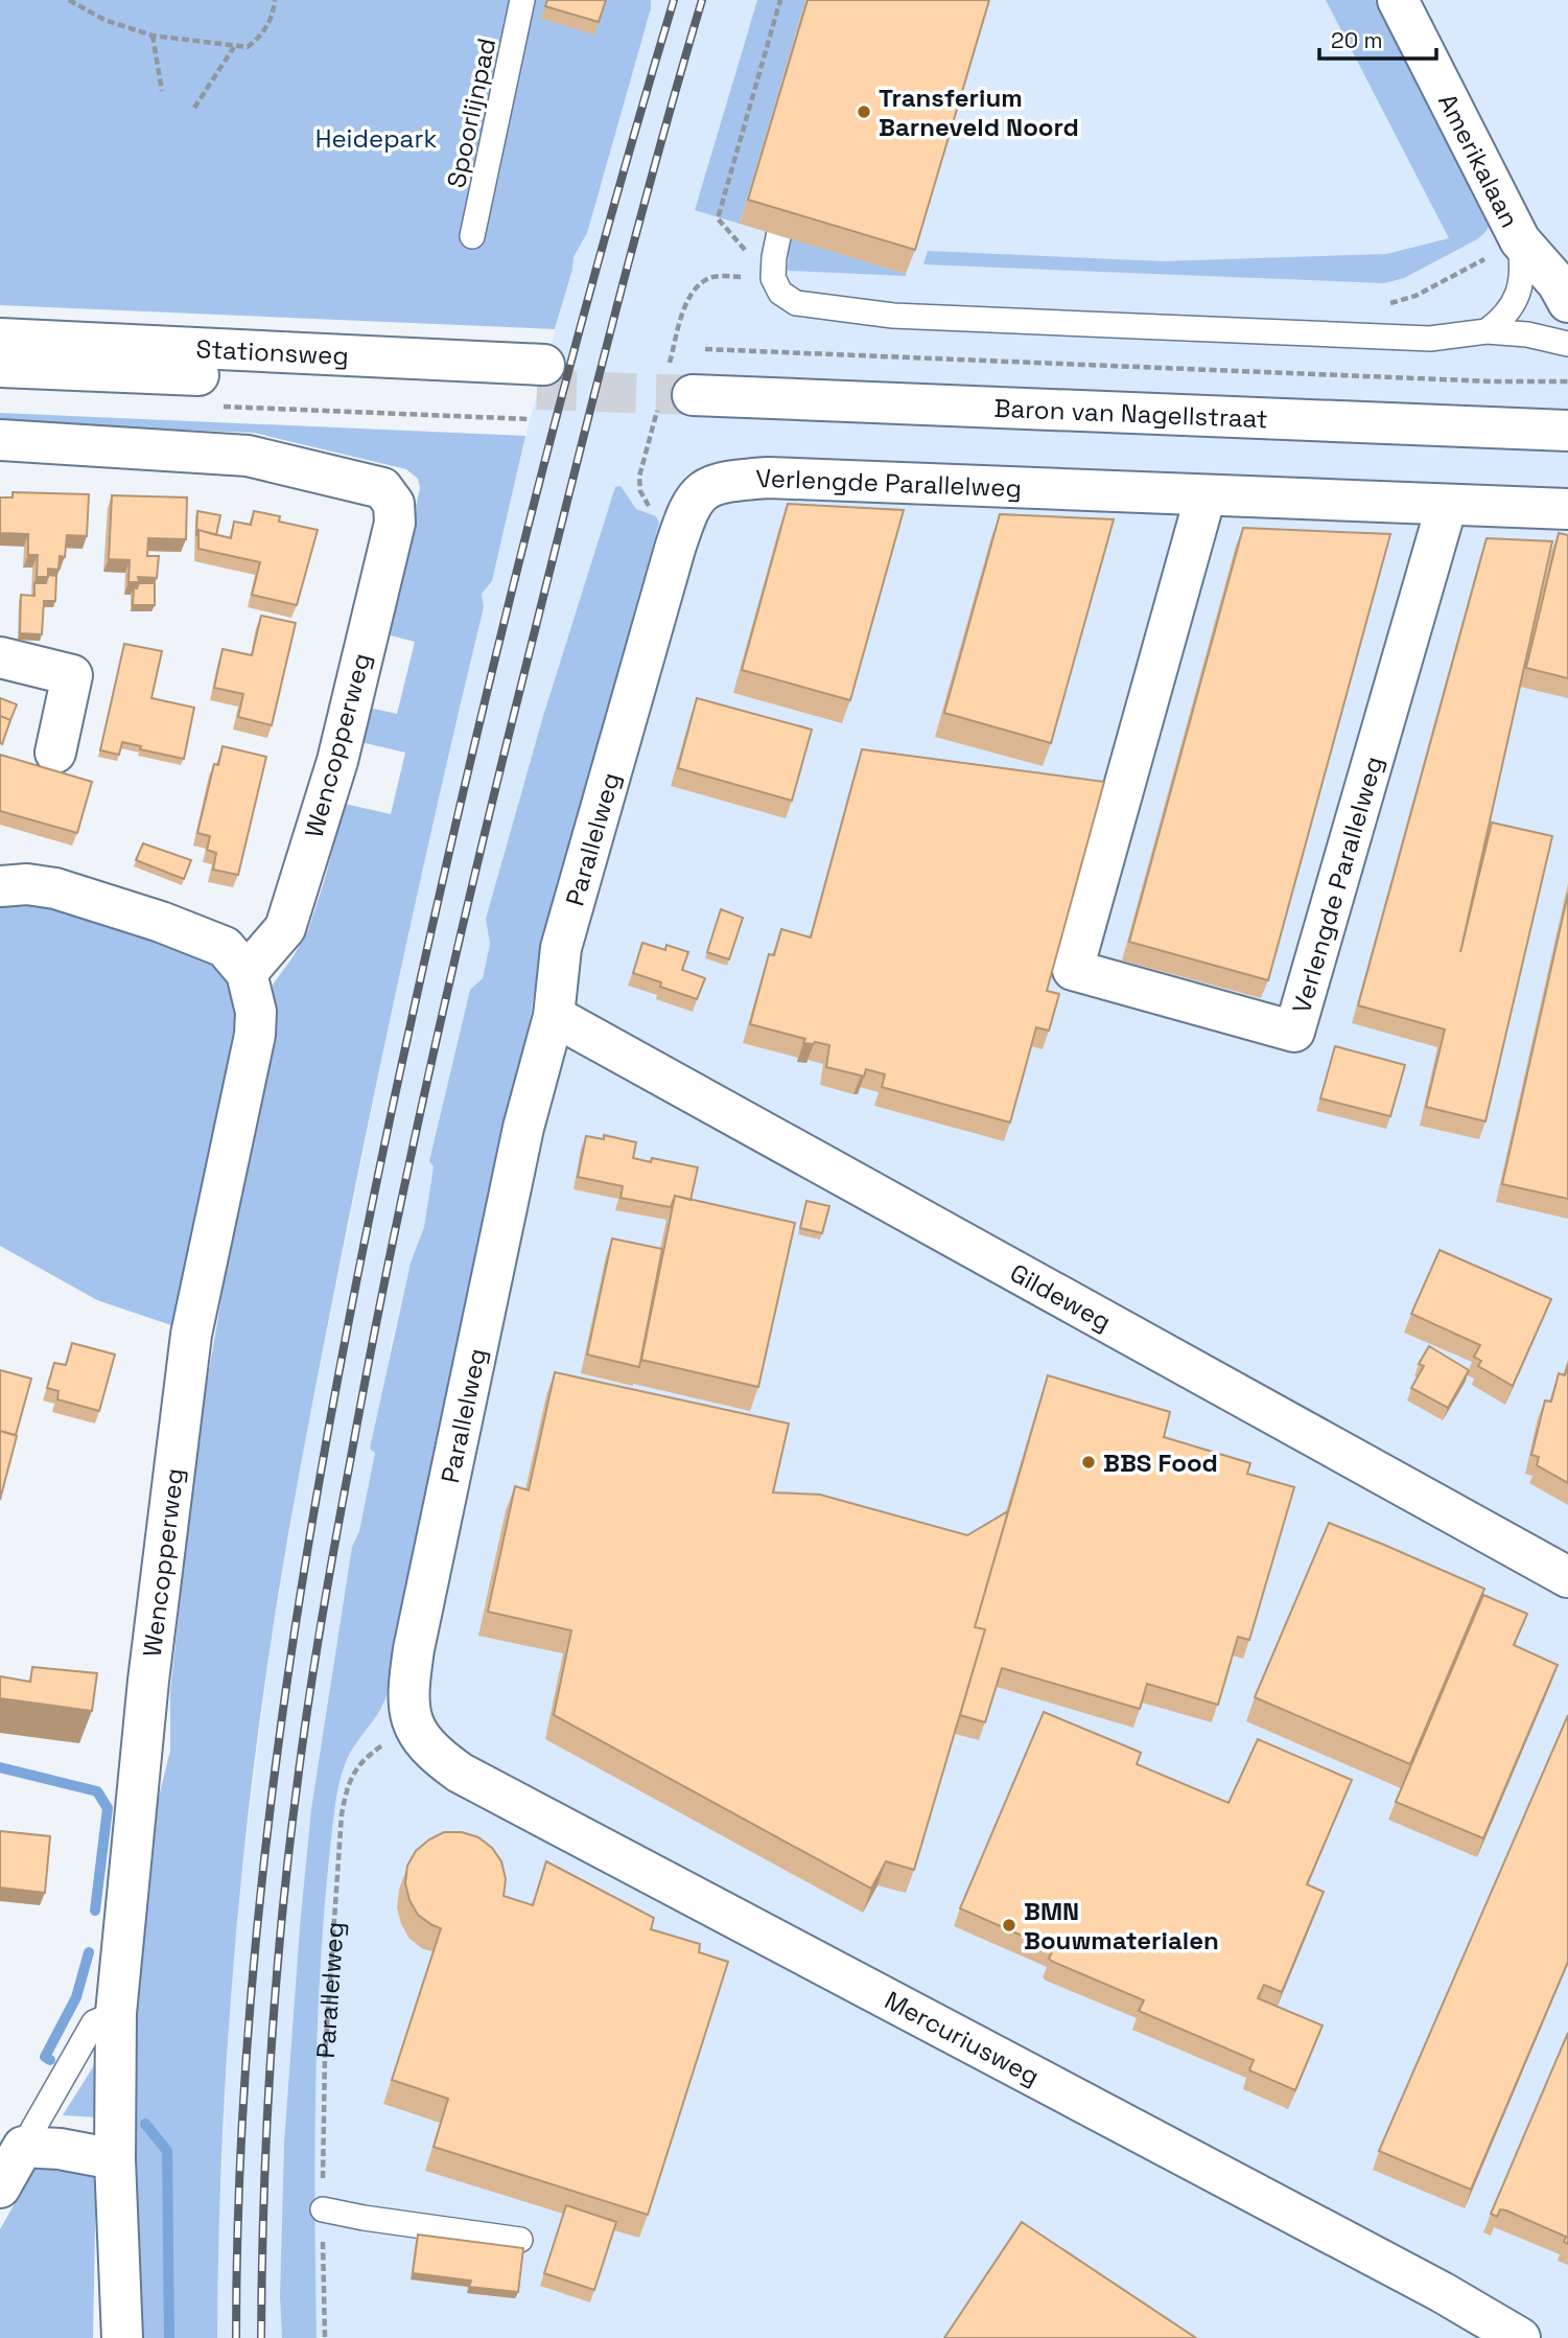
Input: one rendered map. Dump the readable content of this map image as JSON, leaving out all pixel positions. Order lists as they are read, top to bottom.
{
  "streets": {
    "street": [
      "Amerikalaan",
      "Stationsweg",
      "Baron van Nagellstraat",
      "Verlengde Parallelweg",
      "Wencopperweg",
      "Parallelweg",
      "Gildeweg",
      "Mercuriusweg"
    ],
    "lane": ["Spoorlijnpad"]
  },
  "crossings": [
    ["Verlengde Parallelweg", "Parallelweg"],
    ["Parallelweg", "Gildeweg"],
    ["Parallelweg", "Mercuriusweg"]
  ],
  "parks": ["Heidepark"],
  "places": ["Transferium Barneveld Noord", "BBS Food", "BMN Bouwmaterialen"],
  "scale_bar": "20 m"
}
